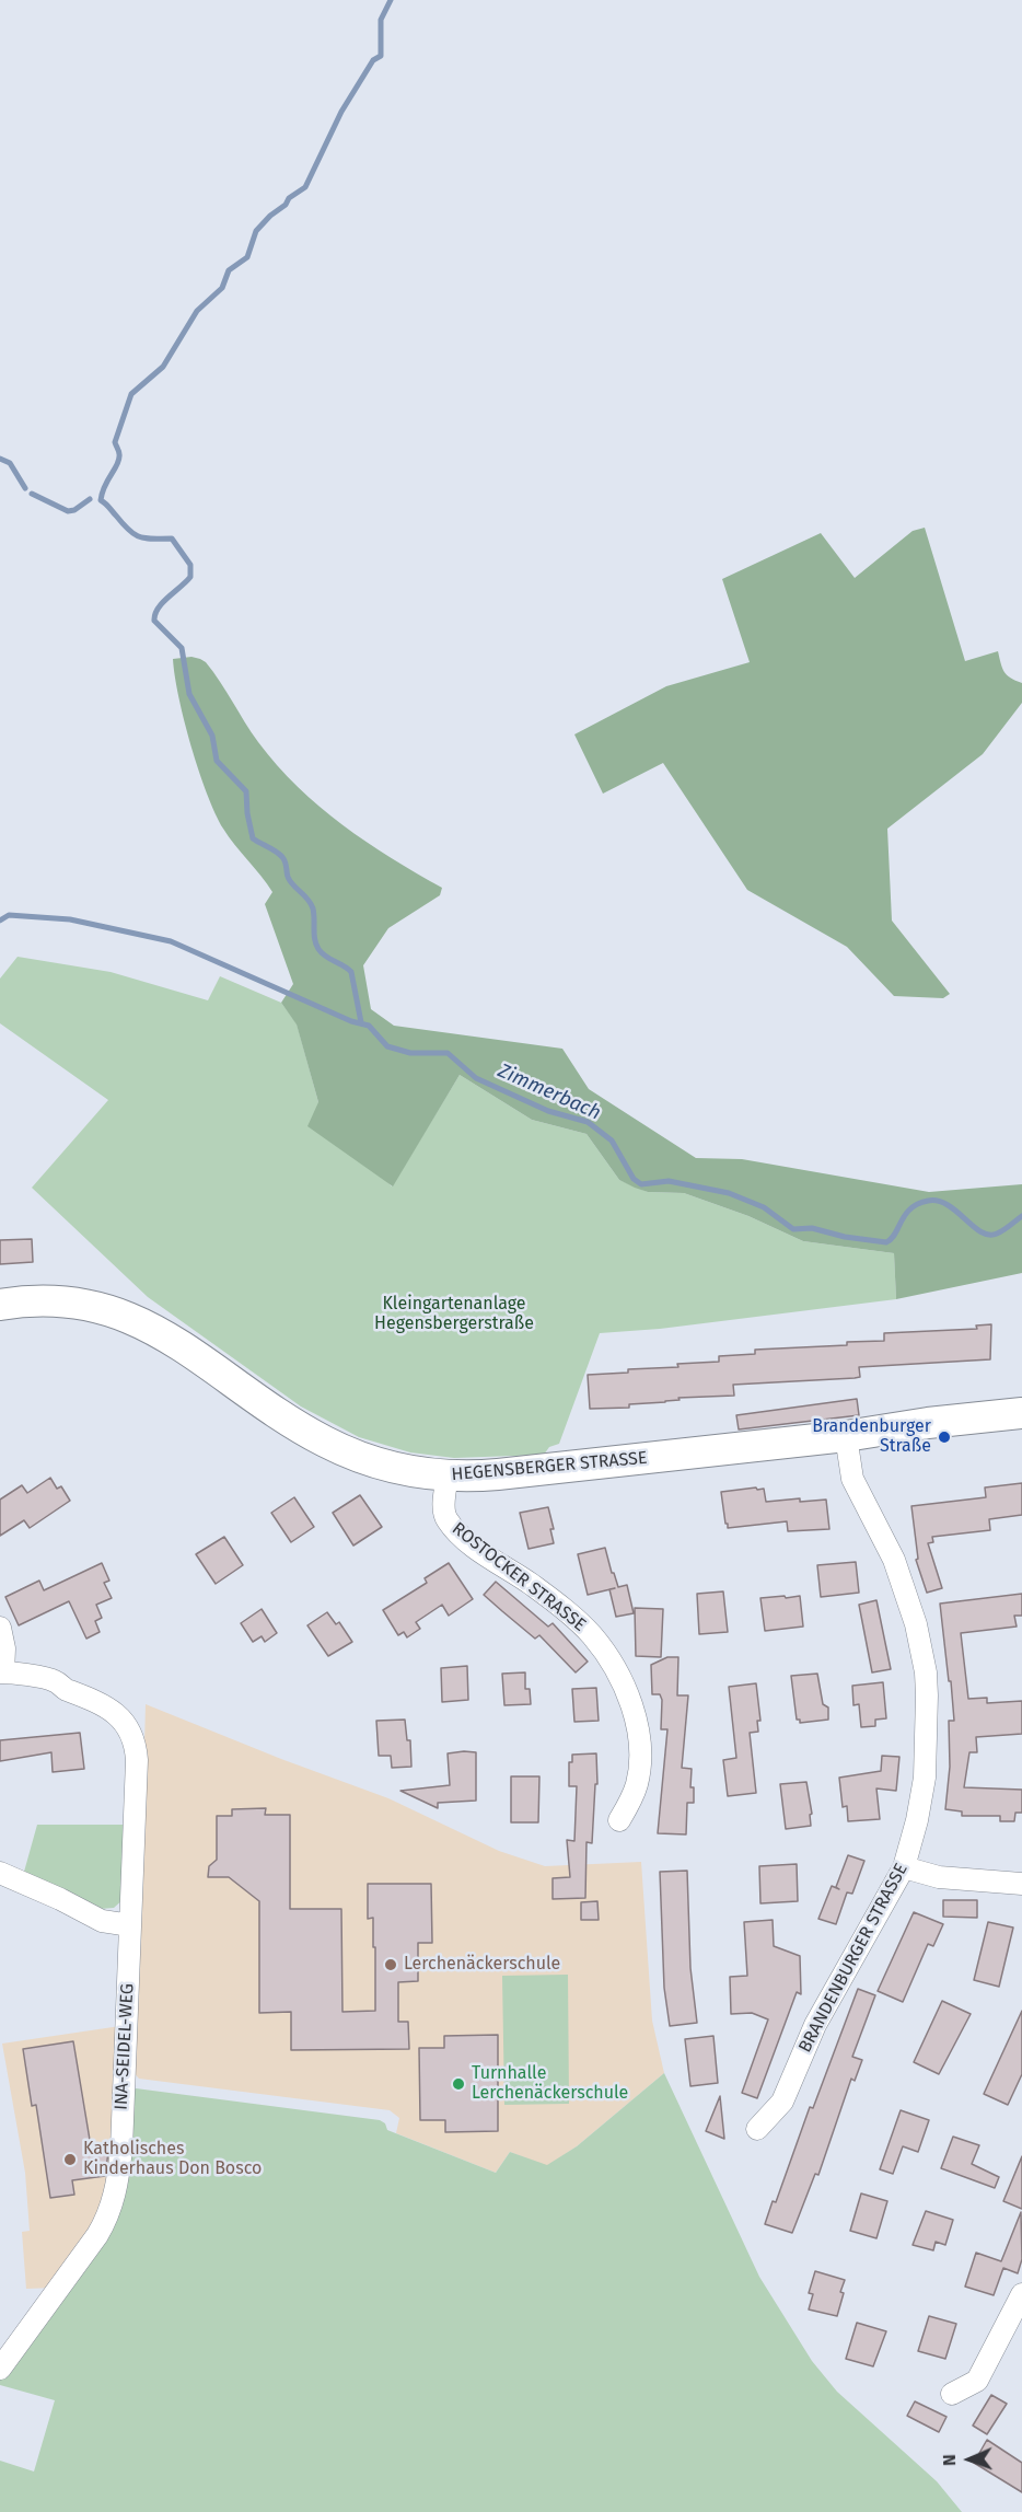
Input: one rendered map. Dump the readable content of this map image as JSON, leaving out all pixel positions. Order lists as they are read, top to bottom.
{
  "streets": {
    "street": [
      "HEGENSBERGER STRASSE",
      "ROSTOCKER STRASSE",
      "BRANDENBURGER STRASSE",
      "INA-SEIDEL-WEG"
    ]
  },
  "crossings": [
    ["HEGENSBERGER STRASSE", "ROSTOCKER STRASSE"],
    ["HEGENSBERGER STRASSE", "BRANDENBURGER STRASSE"]
  ],
  "water": ["Zimmerbach"],
  "parks": ["Kleingartenanlage Hegensbergerstraße"],
  "places": [
    "Brandenburger Straße",
    "Lerchenäckerschule",
    "Turnhalle Lerchenäckerschule",
    "Katholisches Kinderhaus Don Bosco"
  ],
  "north": "left"
}
